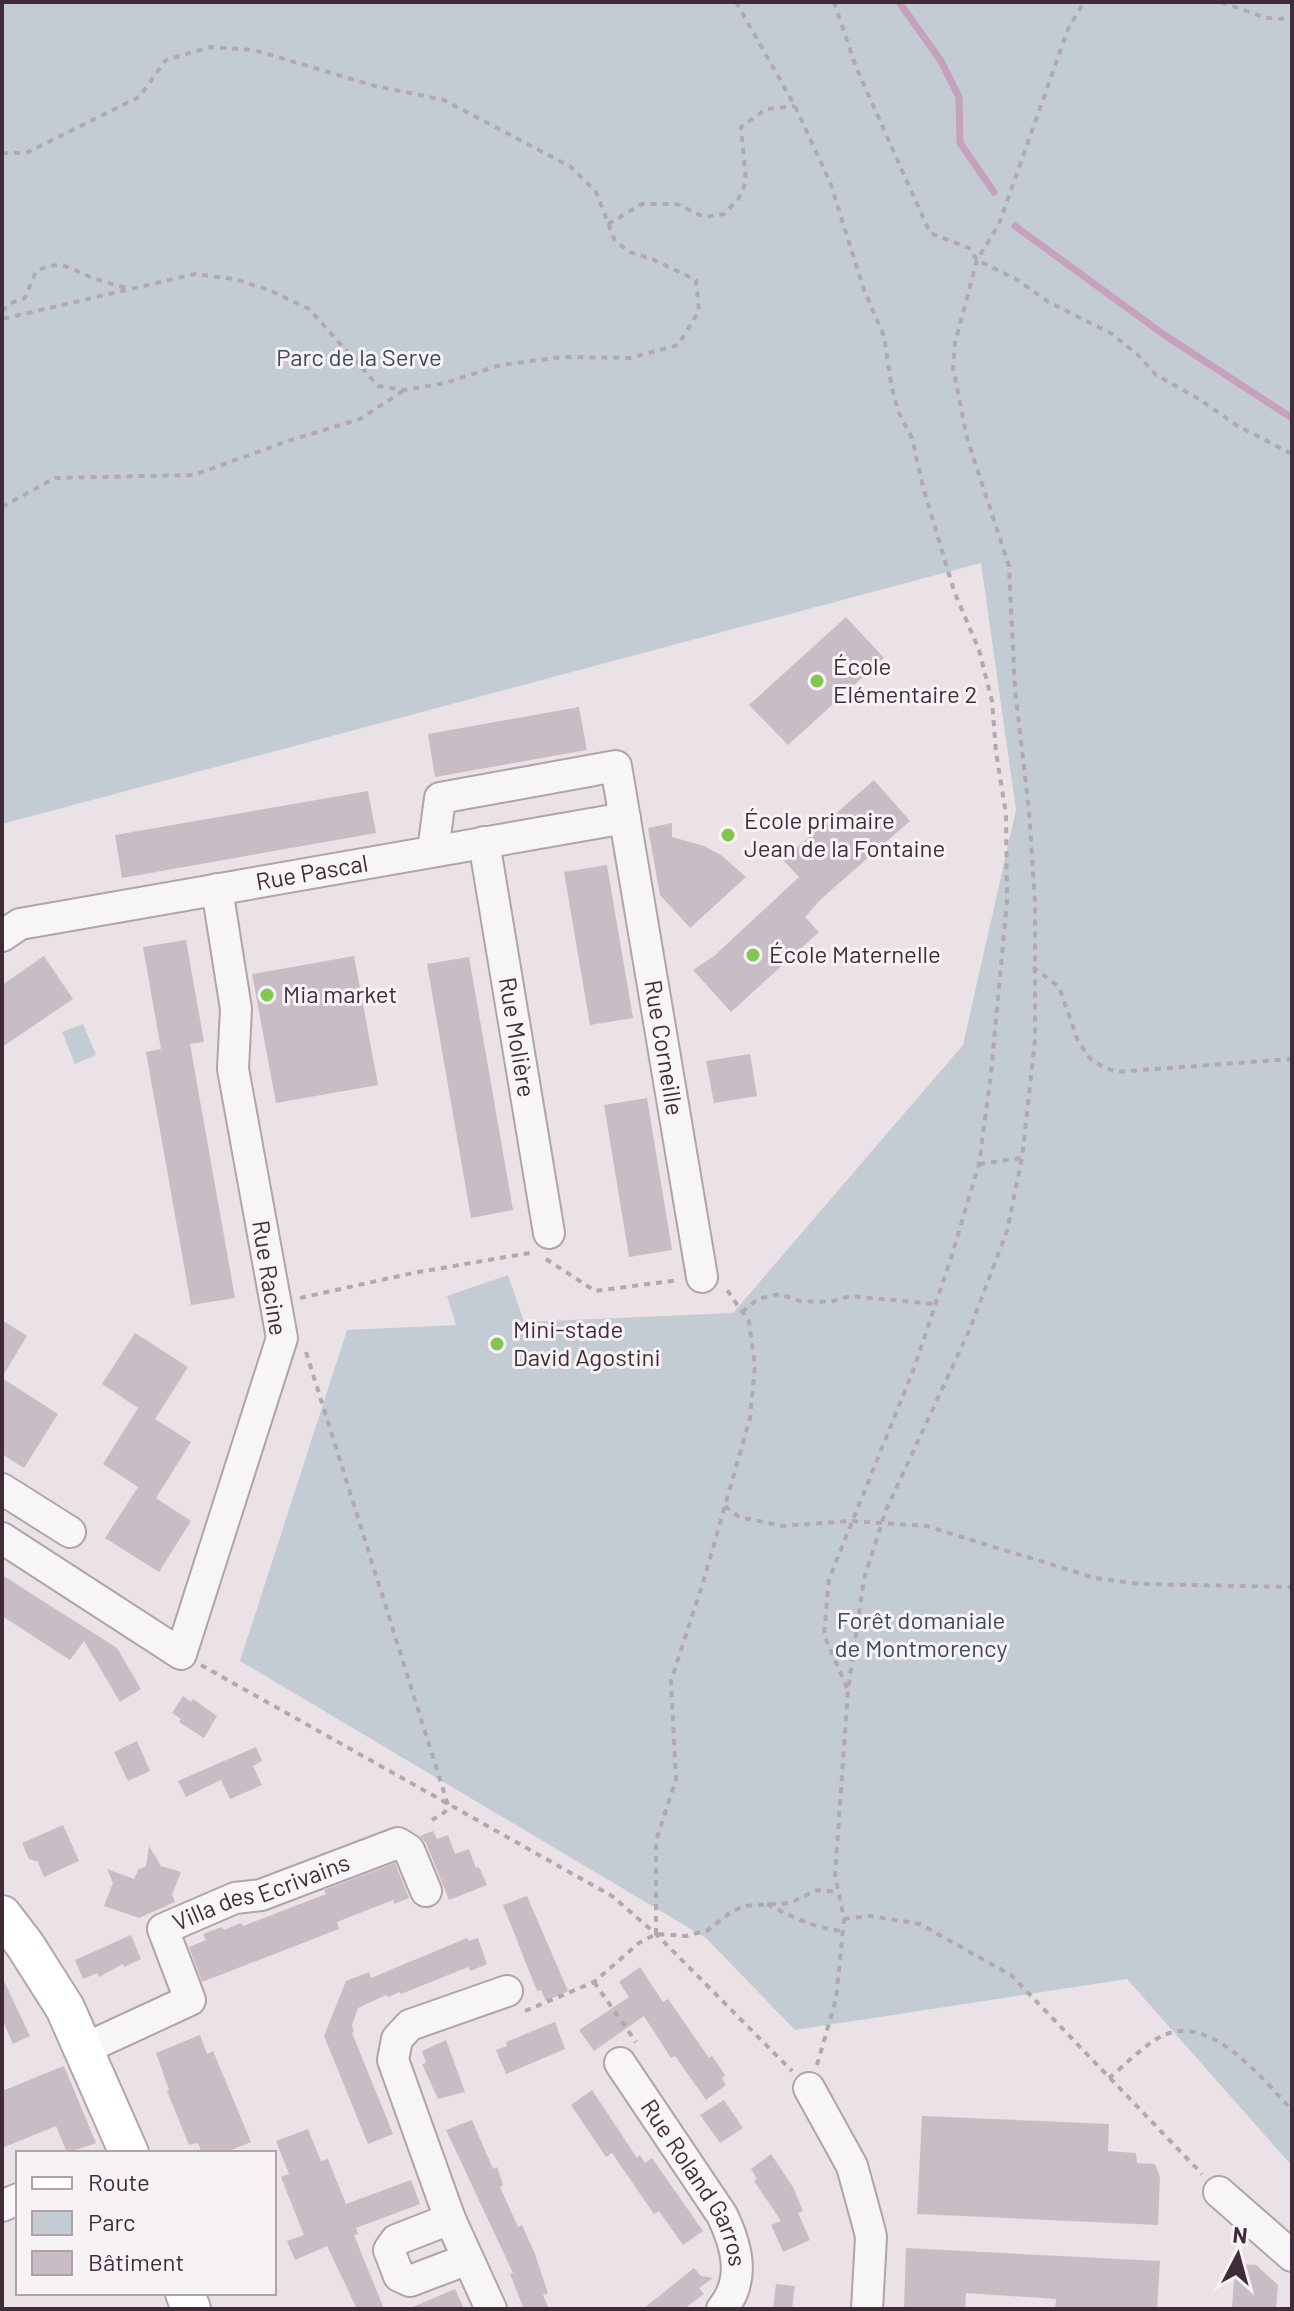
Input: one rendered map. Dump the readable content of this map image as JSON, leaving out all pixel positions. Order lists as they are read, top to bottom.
{
  "streets": {
    "street": [
      "Rue Pascal",
      "Rue Molière",
      "Rue Corneille",
      "Rue Racine",
      "Villa des Ecrivains",
      "Rue Roland Garros"
    ]
  },
  "crossings": [
    ["Rue Pascal", "Rue Molière"],
    ["Rue Pascal", "Rue Corneille"],
    ["Rue Pascal", "Rue Racine"]
  ],
  "parks": ["Parc de la Serve", "Forêt domaniale de Montmorency"],
  "places": [
    "École Elémentaire 2",
    "École primaire Jean de la Fontaine",
    "École Maternelle",
    "Mia market",
    "Mini-stade David Agostini"
  ],
  "legend": ["Route", "Parc", "Bâtiment"],
  "north": "top"
}
